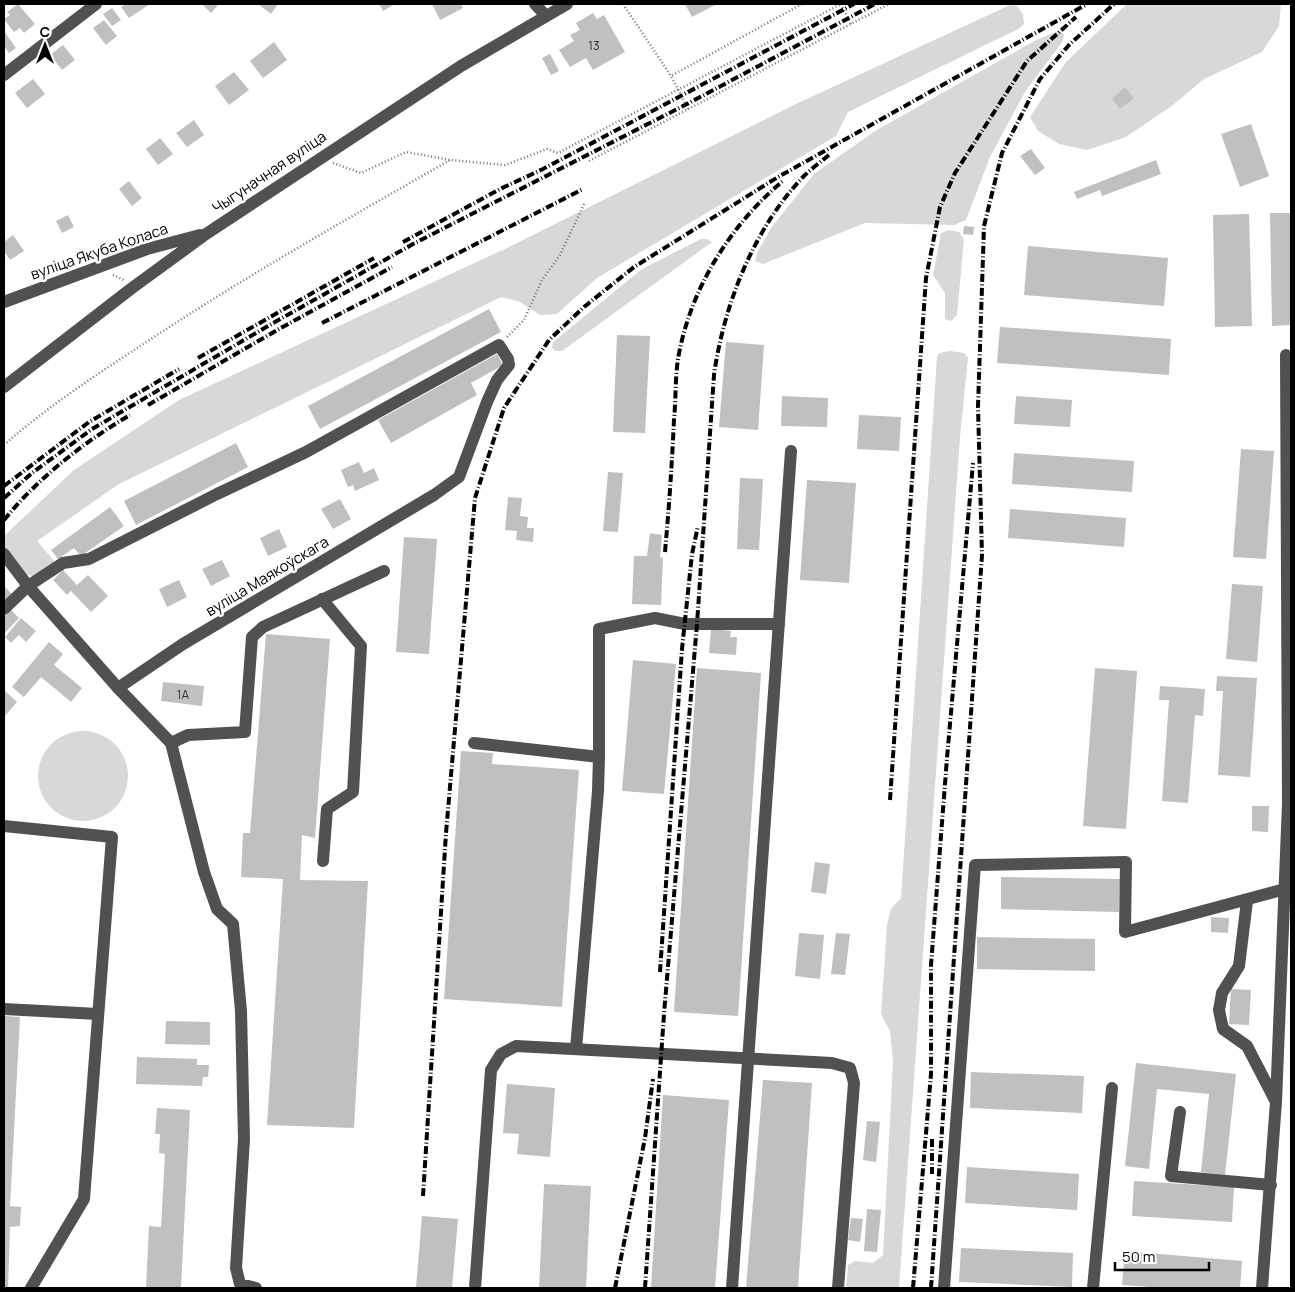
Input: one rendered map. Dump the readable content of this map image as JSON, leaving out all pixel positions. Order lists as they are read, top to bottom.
{
  "streets": {
    "street": ["Чыгуначная вуліца", "вуліца Якуба Коласа", "вуліца Маякоўскага"]
  },
  "crossings": [
    ["Чыгуначная вуліца", "вуліца Якуба Коласа"]
  ],
  "house_numbers": ["13", "1А"],
  "scale_bar": "50 m",
  "north": "top"
}
